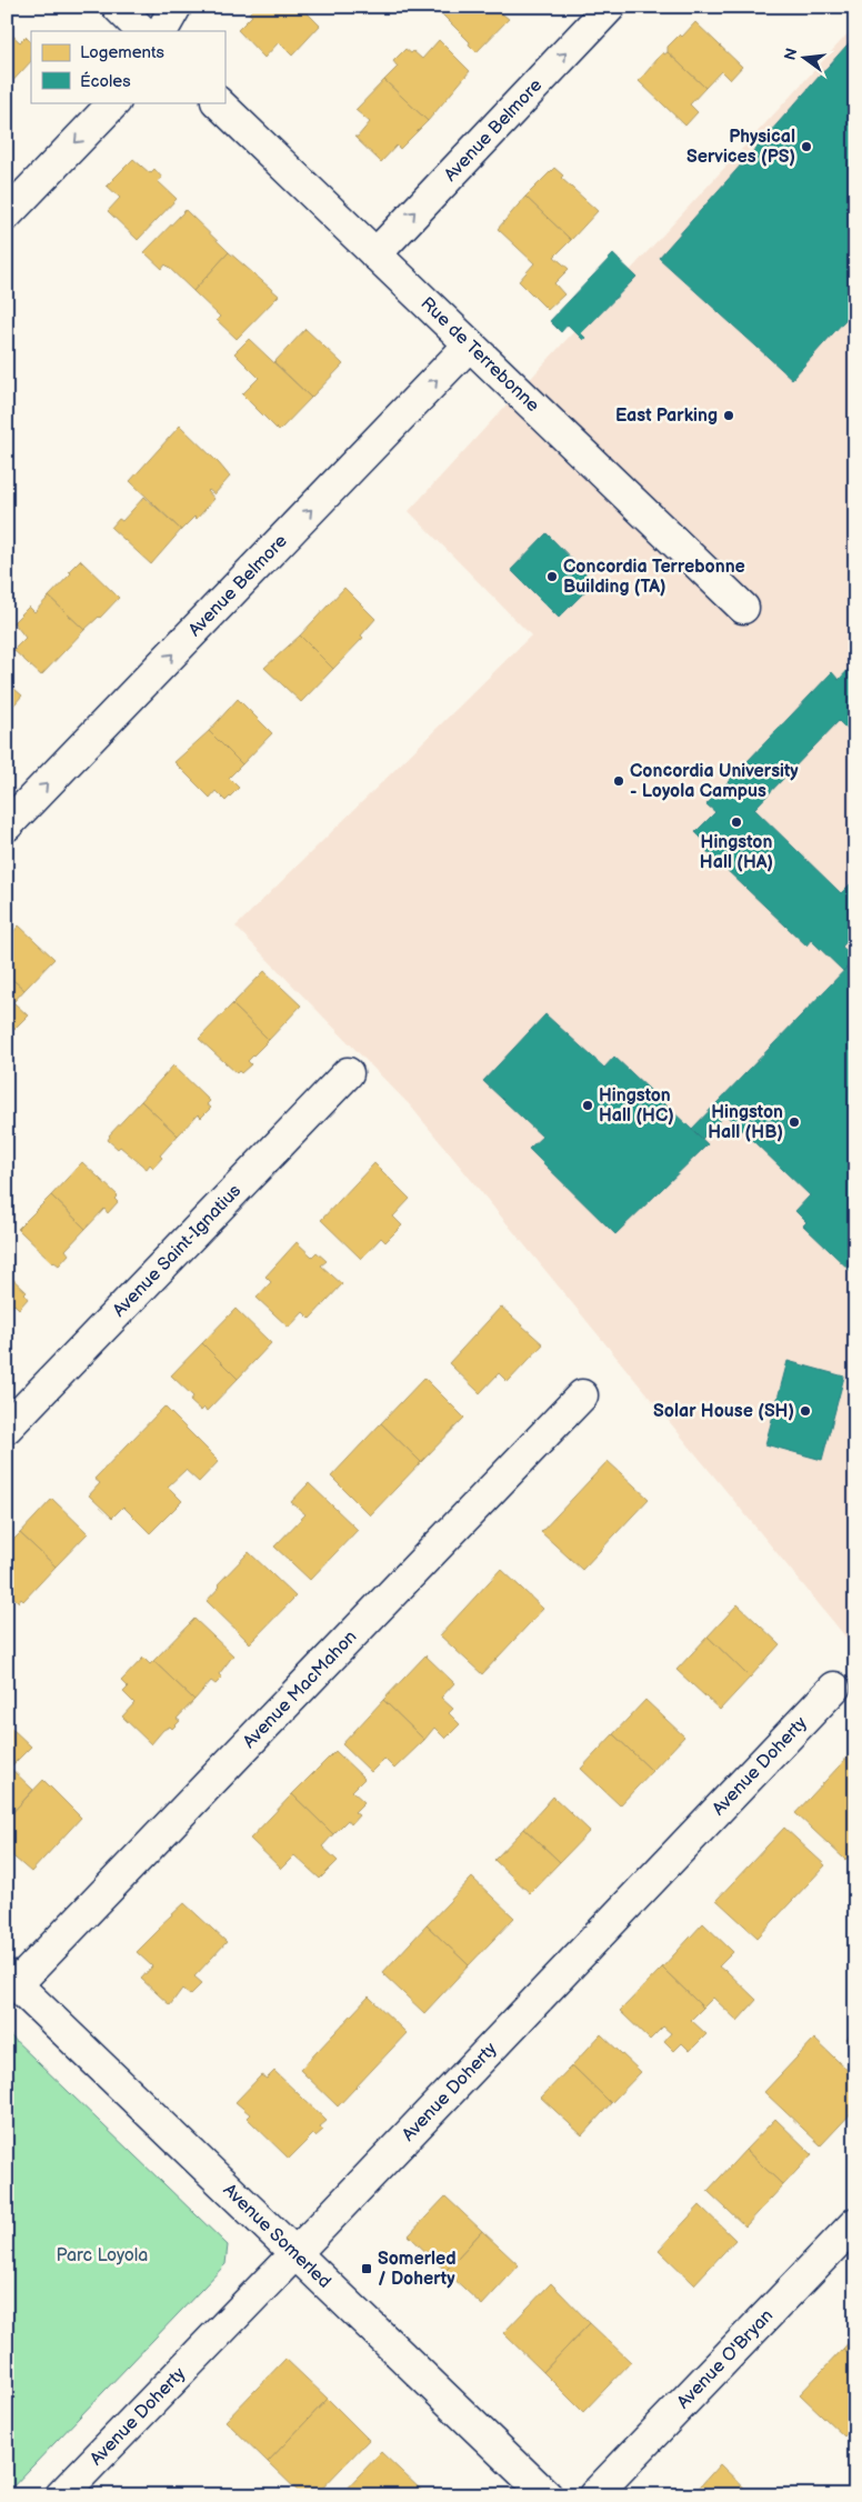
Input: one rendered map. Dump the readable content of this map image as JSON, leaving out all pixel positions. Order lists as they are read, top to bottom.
{
  "streets": {
    "street": [
      "Avenue Belmore",
      "Rue de Terrebonne",
      "Avenue Saint-Ignatius",
      "Avenue MacMahon",
      "Avenue Doherty",
      "Avenue Somerled",
      "Avenue O'Bryan"
    ]
  },
  "crossings": [
    ["Avenue Belmore", "Rue de Terrebonne"],
    ["Avenue MacMahon", "Avenue Somerled"],
    ["Avenue Doherty", "Avenue Somerled"]
  ],
  "one_way": ["Avenue Belmore"],
  "parks": ["Parc Loyola"],
  "places": {
    "other": [
      "Physical Services (PS)",
      "East Parking",
      "Concordia Terrebonne Building (TA)",
      "Concordia University - Loyola Campus",
      "Hingston Hall (HA)",
      "Hingston Hall (HC)",
      "Hingston Hall (HB)",
      "Solar House (SH)"
    ],
    "transit": ["Somerled / Doherty"]
  },
  "legend": ["Logements", "Écoles"],
  "north": "left"
}
